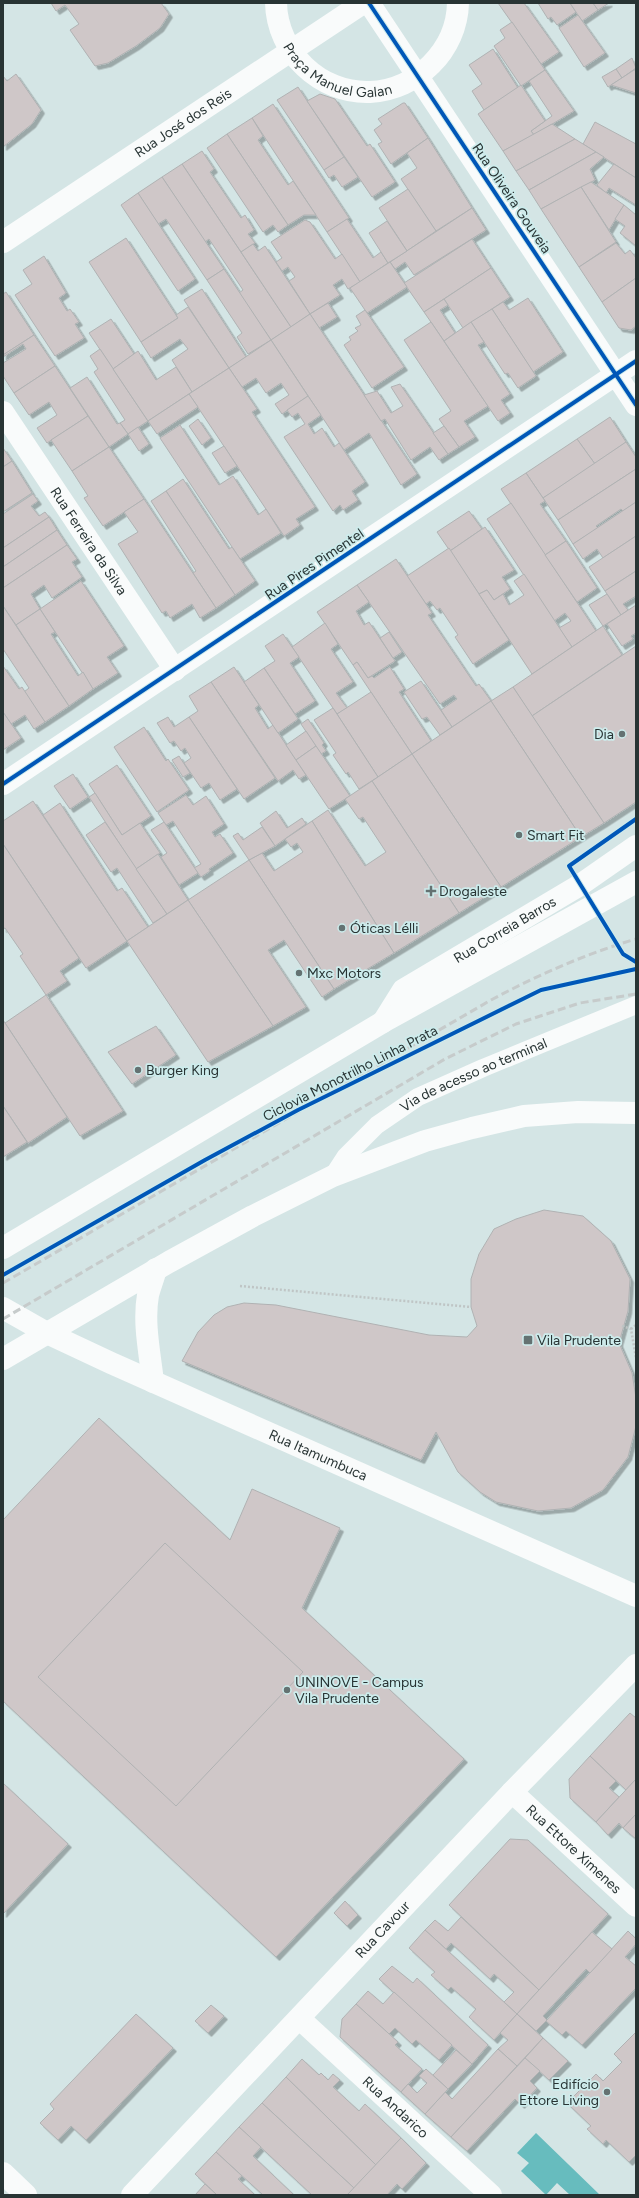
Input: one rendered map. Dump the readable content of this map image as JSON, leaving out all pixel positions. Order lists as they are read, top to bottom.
{
  "streets": {
    "main road": [
      "Praça Manuel Galan",
      "Rua José dos Reis",
      "Rua Oliveira Gouveia",
      "Rua Ferreira da Silva",
      "Rua Pires Pimentel",
      "Rua Correia Barros",
      "Rua Itamumbuca",
      "Rua Ettore Ximenes",
      "Rua Cavour",
      "Rua Andarico"
    ],
    "lane": ["Via de acesso ao terminal"],
    "cycle path": ["Ciclovia Monotrilho Linha Prata"]
  },
  "crossings": [
    ["Praça Manuel Galan", "Rua José dos Reis"],
    ["Praça Manuel Galan", "Rua Oliveira Gouveia"],
    ["Rua Oliveira Gouveia", "Rua Pires Pimentel"],
    ["Rua Ferreira da Silva", "Rua Pires Pimentel"],
    ["Rua Ettore Ximenes", "Rua Cavour"],
    ["Rua Cavour", "Rua Andarico"]
  ],
  "places": {
    "other": [
      "Dia",
      "Smart Fit",
      "Óticas Lélli",
      "Mxc Motors",
      "Burger King",
      "UNINOVE - Campus Vila Prudente",
      "Edifício Ettore Living"
    ],
    "health": ["Drogaleste"],
    "transit": ["Vila Prudente"]
  }
}
